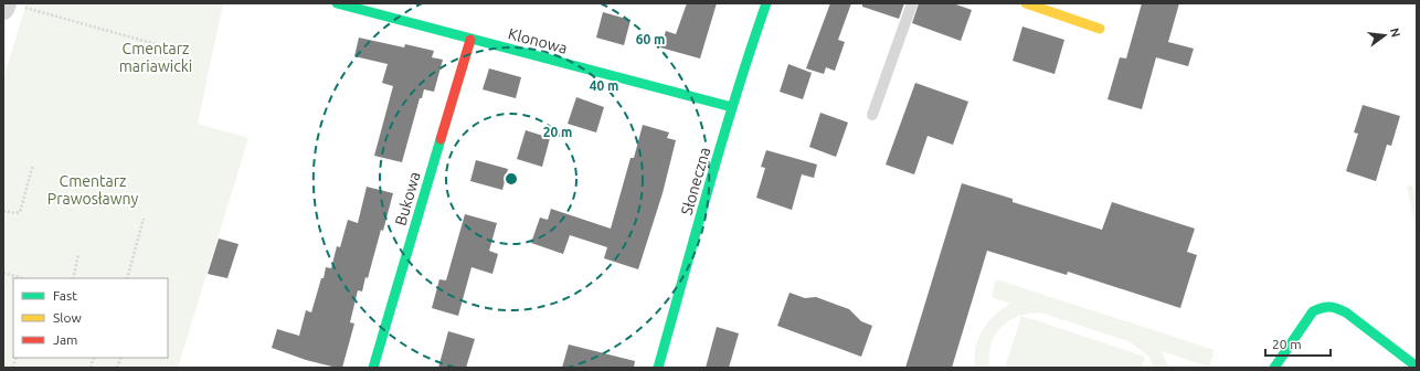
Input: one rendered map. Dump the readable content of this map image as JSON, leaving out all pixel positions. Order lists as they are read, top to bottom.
{
  "streets": {
    "street": ["Klonowa", "Słoneczna", "Bukowa"]
  },
  "crossings": [
    ["Klonowa", "Słoneczna"],
    ["Klonowa", "Bukowa"]
  ],
  "parks": ["Cmentarz mariawicki", "Cmentarz Prawosławny"],
  "legend": ["Fast", "Slow", "Jam"],
  "scale_bar": "20 m",
  "north": "right",
  "rings": ["60 m", "40 m", "20 m"]
}
